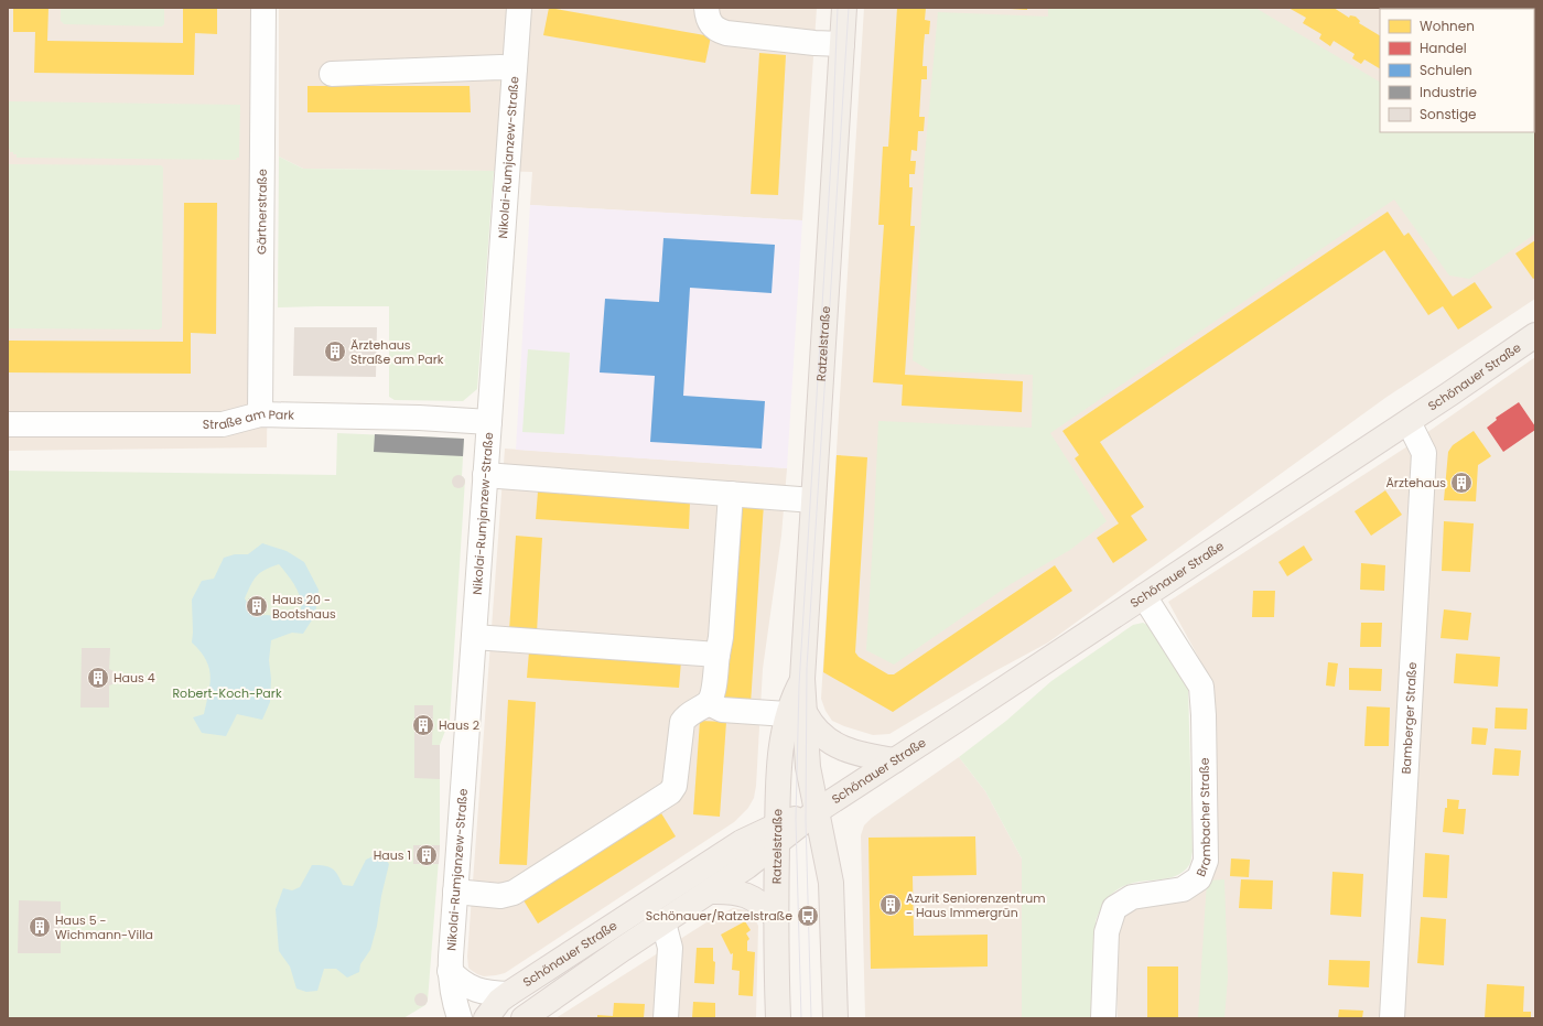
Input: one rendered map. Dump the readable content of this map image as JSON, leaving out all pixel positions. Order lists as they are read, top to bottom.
{
  "streets": {
    "main road": ["Ratzelstraße", "Schönauer Straße"],
    "street": [
      "Nikolai-Rumjanzew-Straße",
      "Gärtnerstraße",
      "Straße am Park",
      "Bamberger Straße",
      "Brambacher Straße"
    ]
  },
  "crossings": [
    ["Nikolai-Rumjanzew-Straße", "Straße am Park"],
    ["Gärtnerstraße", "Straße am Park"],
    ["Ratzelstraße", "Schönauer Straße"],
    ["Schönauer Straße", "Bamberger Straße"],
    ["Schönauer Straße", "Brambacher Straße"]
  ],
  "parks": ["Robert-Koch-Park"],
  "places": {
    "building": [
      "Ärztehaus Straße am Park",
      "Ärztehaus",
      "Haus 20 - Bootshaus",
      "Haus 4",
      "Haus 2",
      "Haus 1",
      "Azurit Seniorenzentrum - Haus Immergrün",
      "Haus 5 - Wichmann-Villa"
    ],
    "bus stop": ["Schönauer/Ratzelstraße"]
  },
  "legend": [
    "Wohnen",
    "Handel",
    "Schulen",
    "Industrie",
    "Sonstige"
  ]
}
